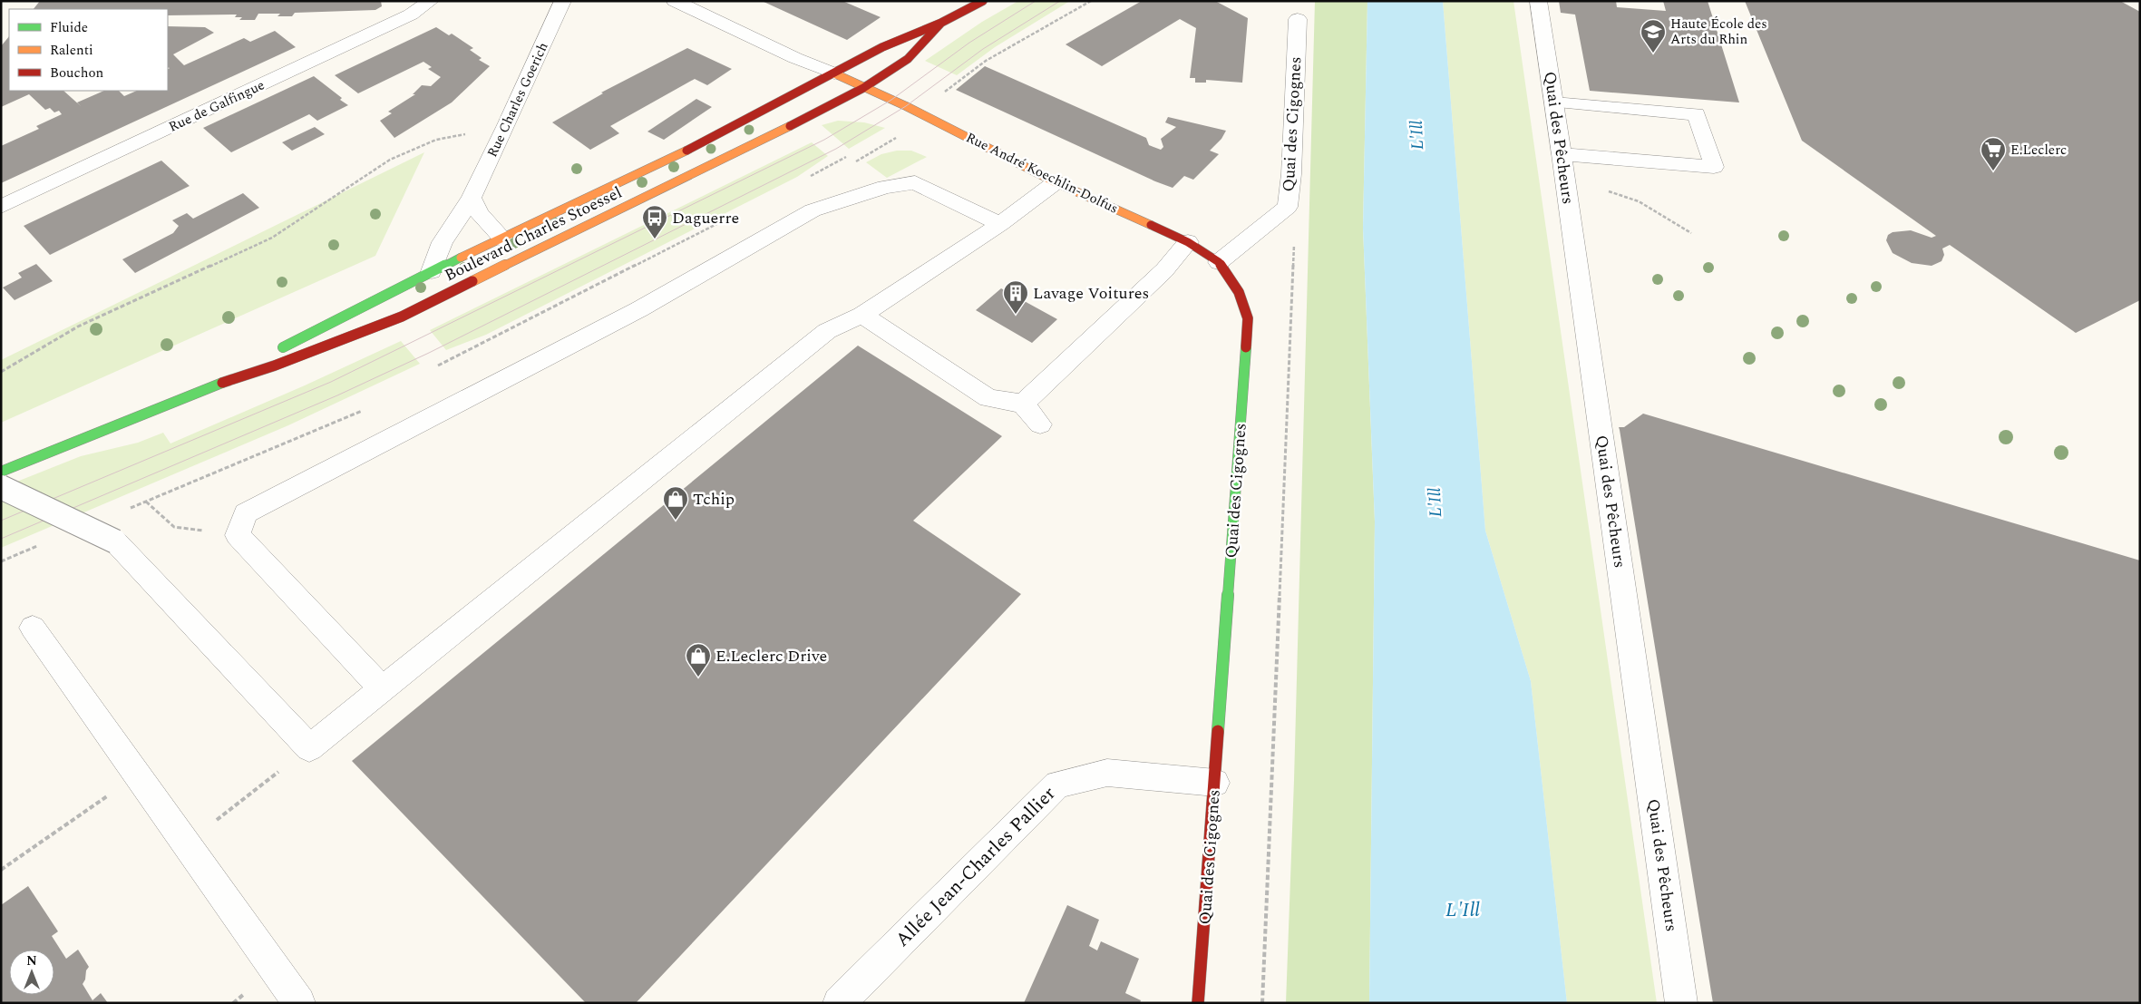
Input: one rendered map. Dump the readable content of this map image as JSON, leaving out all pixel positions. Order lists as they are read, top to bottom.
{
  "streets": {
    "main road": ["Quai des Cigognes", "Rue André Koechlin-Dolfus", "Boulevard Charles Stoessel"],
    "street": [
      "Rue Charles Goerich",
      "Rue de Galfingue",
      "Quai des Pêcheurs",
      "Allée Jean-Charles Pallier"
    ]
  },
  "crossings": [
    ["Rue Charles Goerich", "Boulevard Charles Stoessel"],
    ["Quai des Cigognes", "Rue André Koechlin-Dolfus"],
    ["Quai des Cigognes", "Allée Jean-Charles Pallier"],
    ["Rue André Koechlin-Dolfus", "Boulevard Charles Stoessel"]
  ],
  "water": ["L'Ill"],
  "places": {
    "school or university": ["Haute École des Arts du Rhin"],
    "supermarket": ["E.Leclerc"],
    "bus stop": ["Daguerre"],
    "building": ["Lavage Voitures"],
    "shop": ["Tchip", "E.Leclerc Drive"]
  },
  "legend": ["Fluide", "Ralenti", "Bouchon"],
  "north": "top"
}
